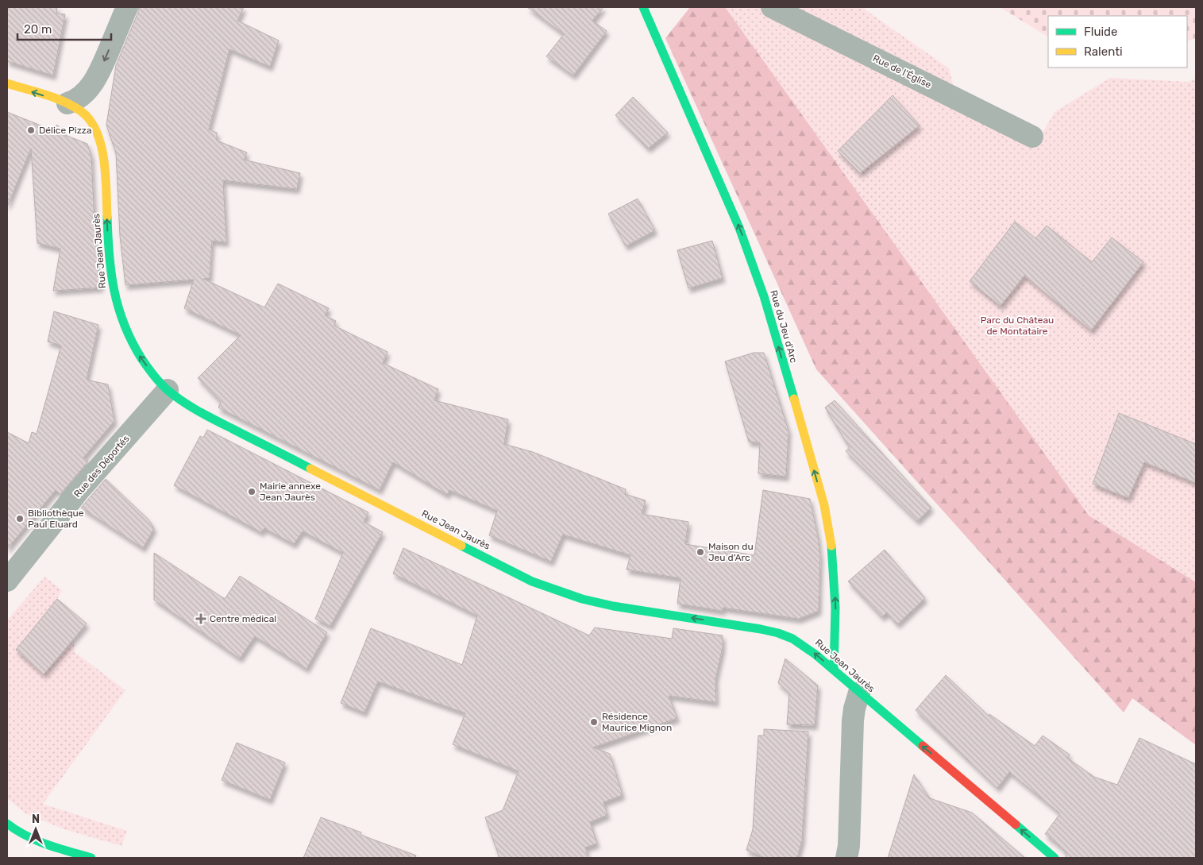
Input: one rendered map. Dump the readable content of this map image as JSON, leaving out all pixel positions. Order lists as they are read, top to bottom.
{
  "streets": {
    "street": [
      "Rue de l'Église",
      "Rue Jean Jaurès",
      "Rue du Jeu d'Arc",
      "Rue des Déportés"
    ]
  },
  "crossings": [
    ["Rue Jean Jaurès", "Rue du Jeu d'Arc"],
    ["Rue Jean Jaurès", "Rue des Déportés"]
  ],
  "one_way": ["Rue Jean Jaurès", "Rue du Jeu d'Arc"],
  "parks": ["Parc du Château de Montataire"],
  "places": {
    "other": [
      "Délice Pizza",
      "Mairie annexe Jean Jaurès",
      "Bibliothèque Paul Eluard",
      "Maison du Jeu d’Arc",
      "Résidence Maurice Mignon"
    ],
    "health": ["Centre médical"]
  },
  "legend": ["Fluide", "Ralenti"],
  "scale_bar": "20 m",
  "north": "top"
}
